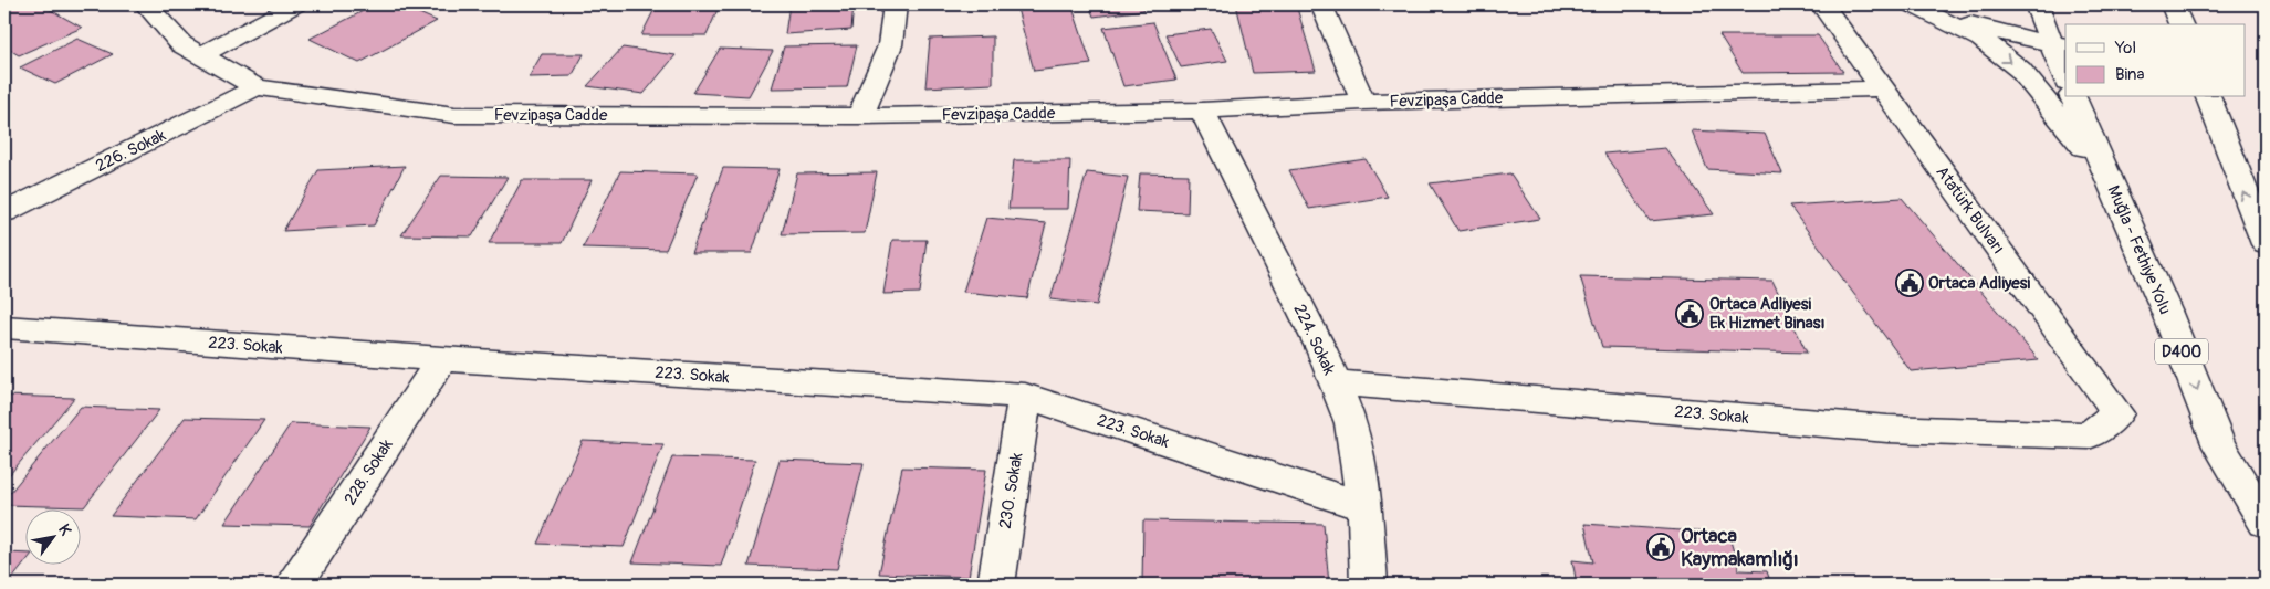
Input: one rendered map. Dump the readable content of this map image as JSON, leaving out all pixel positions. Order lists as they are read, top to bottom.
{
  "streets": {
    "main road": [
      "Fevzipaşa Cadde",
      "226. Sokak",
      "Atatürk Bulvarı",
      "Muğla - Fethiye Yolu",
      "224. Sokak",
      "223. Sokak",
      "D400",
      "228. Sokak",
      "230. Sokak"
    ]
  },
  "crossings": [
    ["Fevzipaşa Cadde", "226. Sokak"],
    ["Fevzipaşa Cadde", "Atatürk Bulvarı"],
    ["Fevzipaşa Cadde", "224. Sokak"],
    ["Atatürk Bulvarı", "223. Sokak"],
    ["224. Sokak", "223. Sokak"],
    ["223. Sokak", "228. Sokak"],
    ["223. Sokak", "230. Sokak"]
  ],
  "places": {
    "public building": ["Ortaca Adliyesi", "Ortaca Adliyesi Ek Hizmet Binası", "Ortaca Kaymakamlığı"]
  },
  "legend": ["Yol", "Bina"],
  "north": "top right"
}
